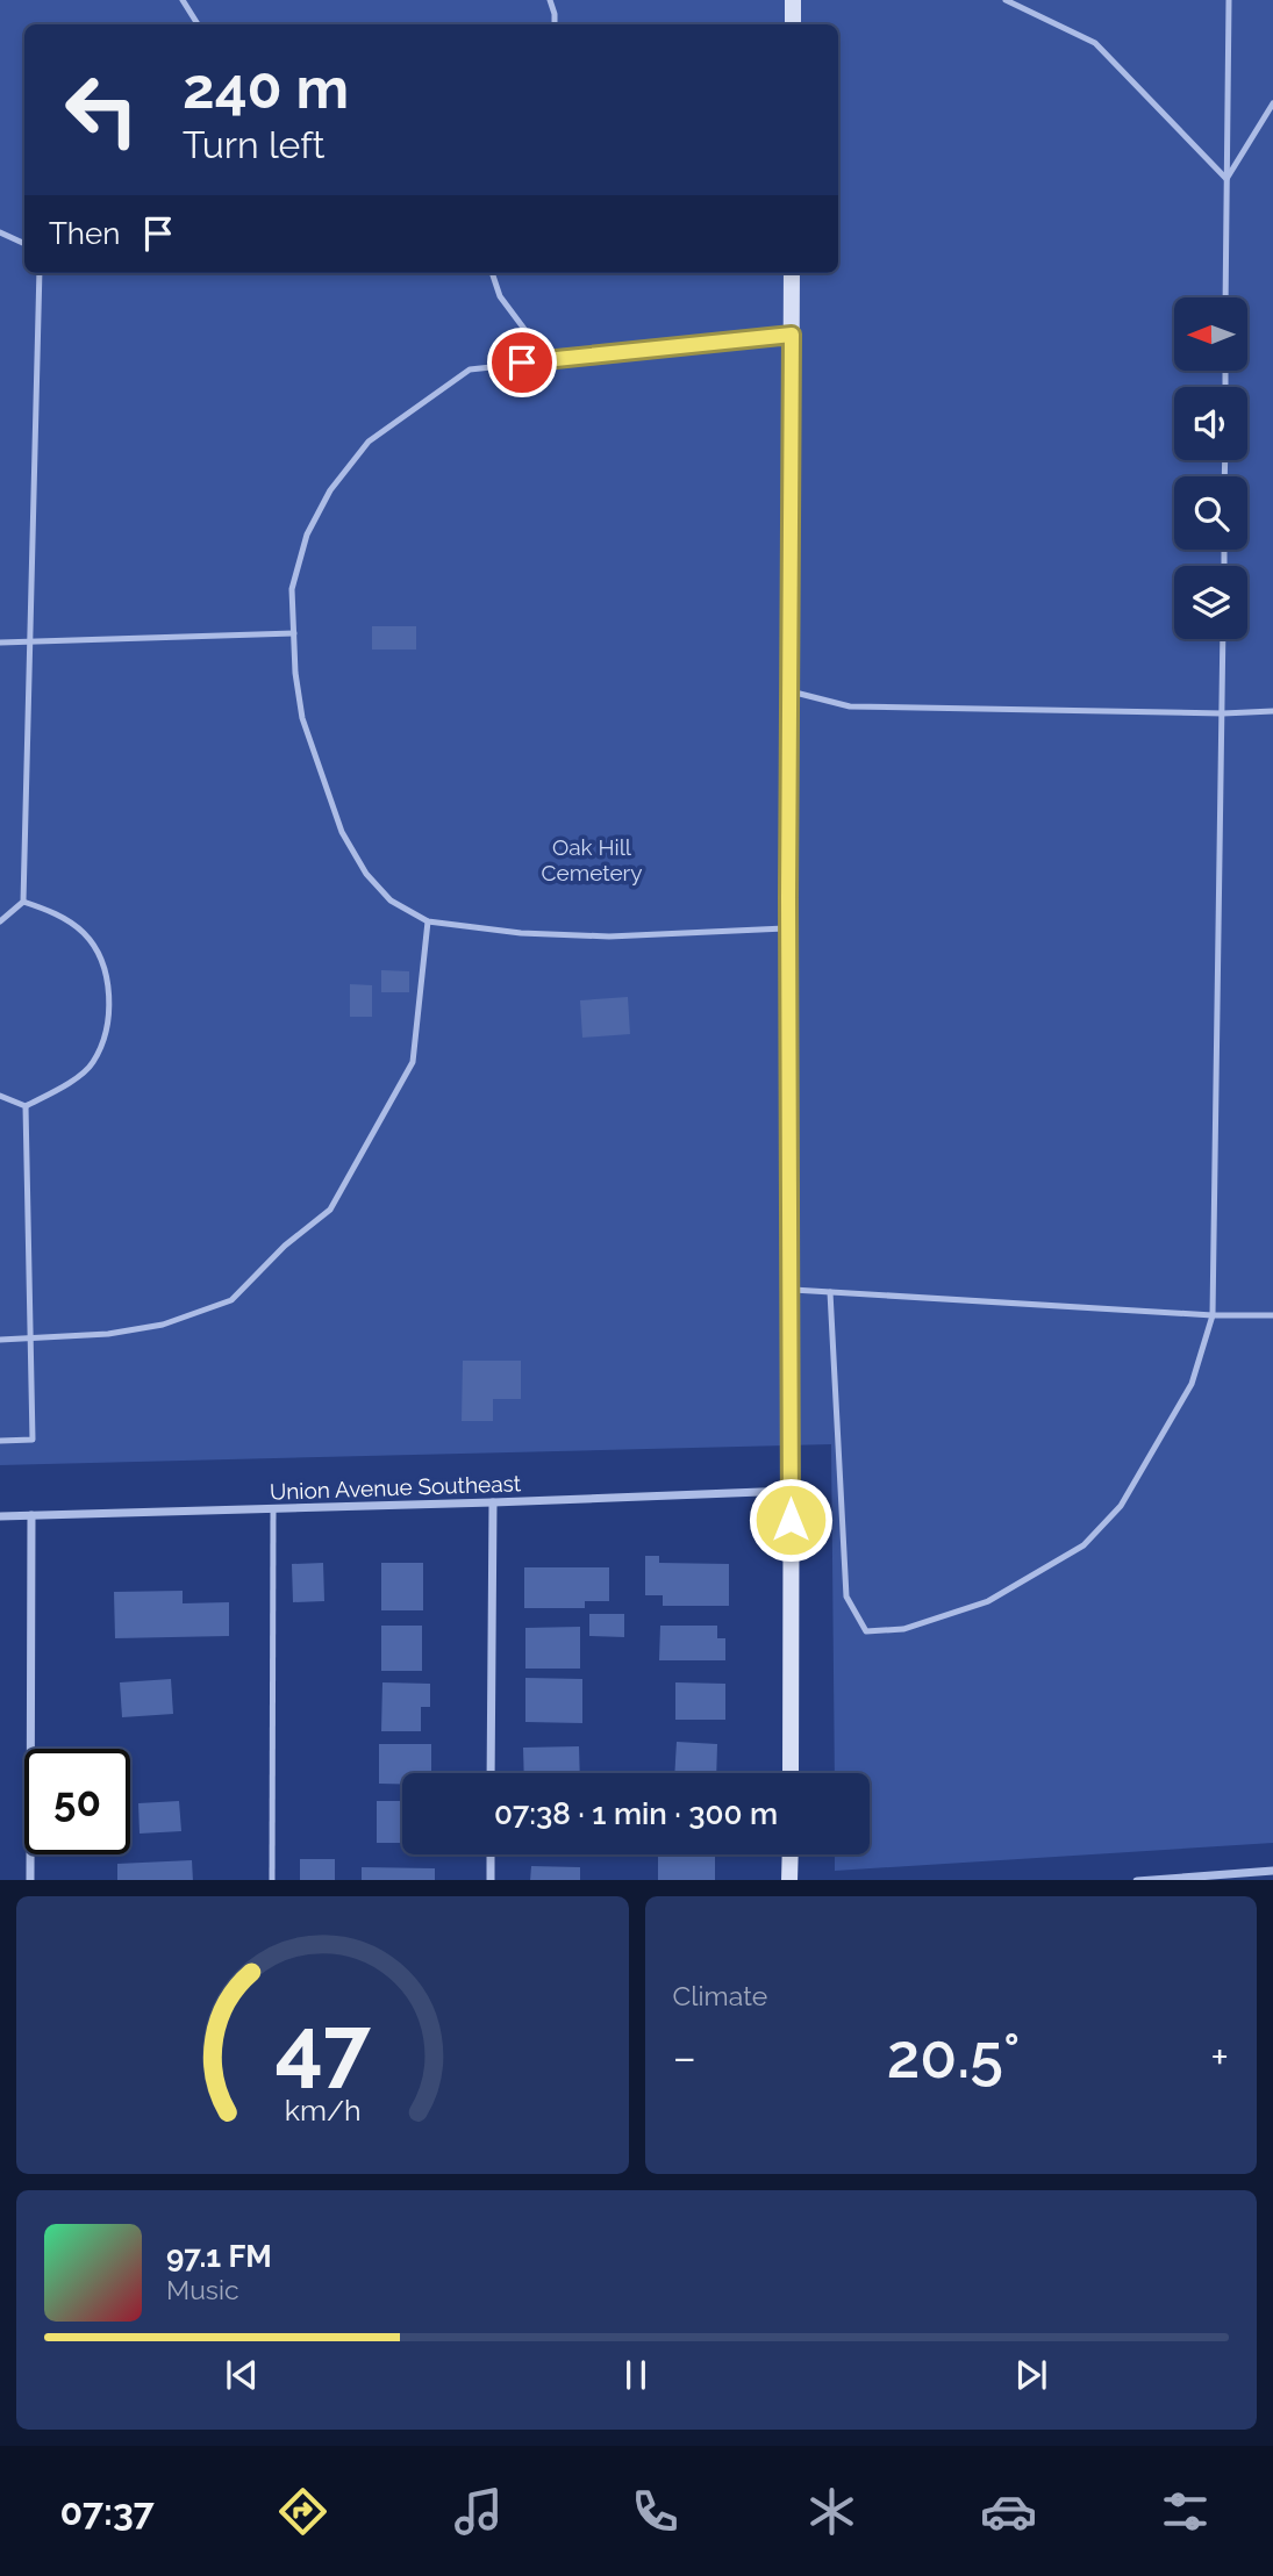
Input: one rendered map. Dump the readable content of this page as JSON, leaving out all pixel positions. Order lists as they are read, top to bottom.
{
  "streets": {
    "street": ["Union Avenue Southeast"]
  },
  "parks": ["Oak Hill Cemetery"],
  "north": "left",
  "page": {
    "turn": ["240 m", "Turn left"],
    "then": "Then",
    "limit": "50",
    "trip": "07:38 · 1 min · 300 m",
    "tile": "Climate",
    "heat": ["−", "20.5°", "+"],
    "song": ["97.1 FM", "Music"],
    "tabs": "07:37",
    "gauge": ["47", "km/h"]
  }
}
